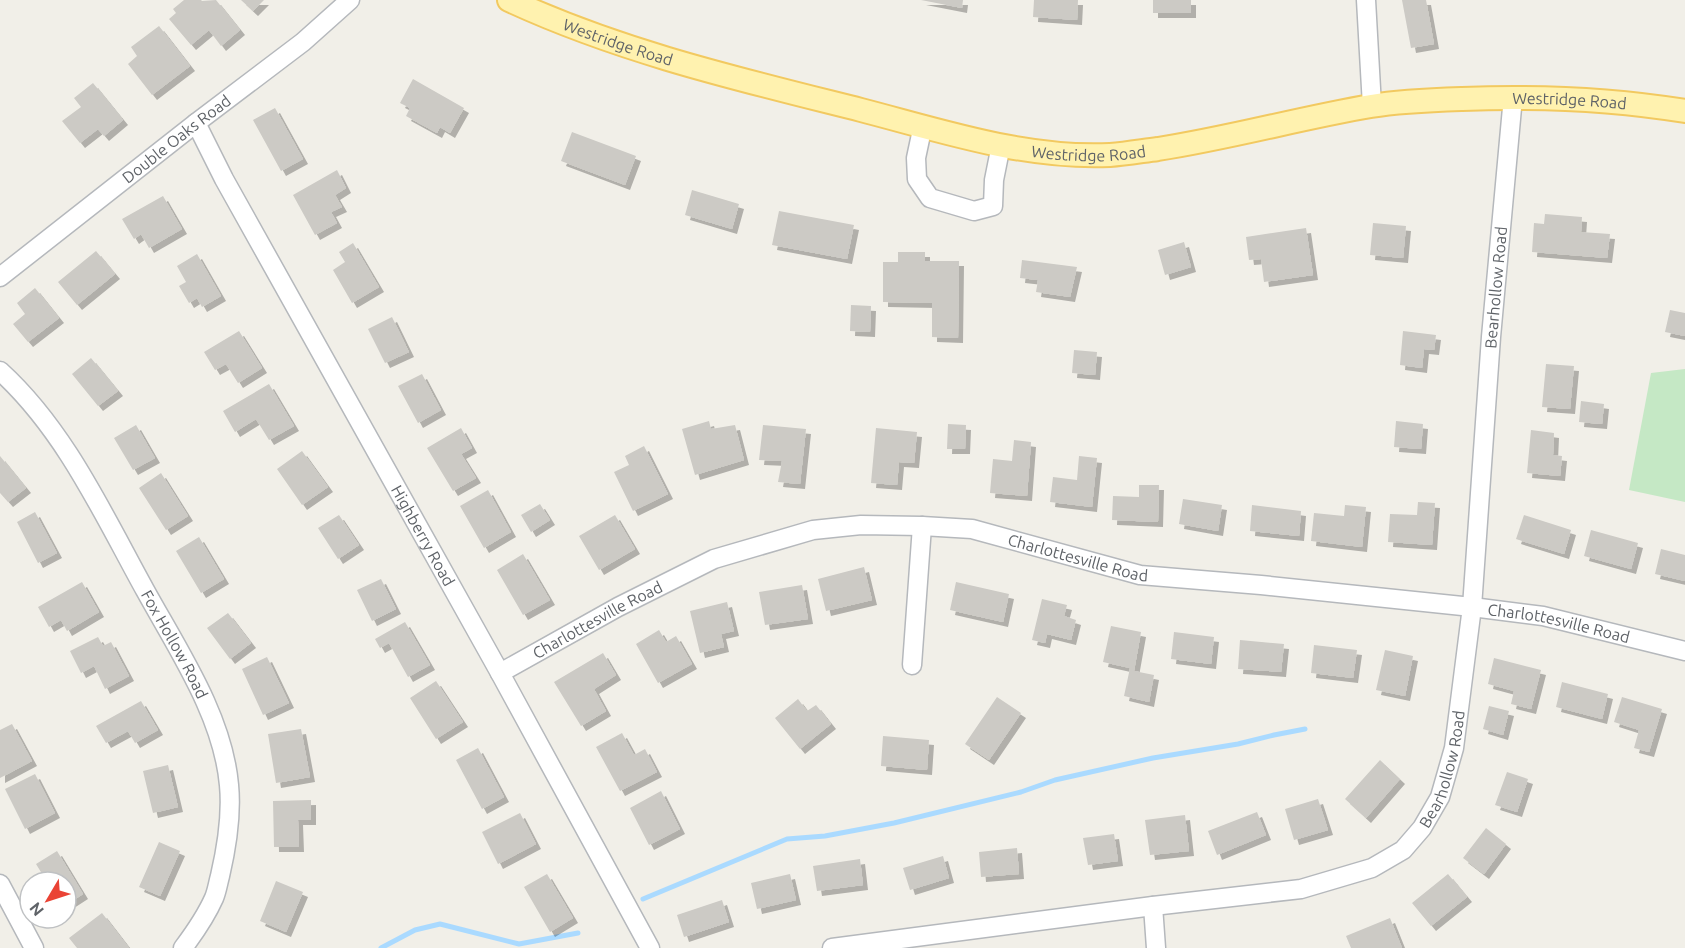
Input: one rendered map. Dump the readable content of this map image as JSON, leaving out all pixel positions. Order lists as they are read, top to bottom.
{
  "streets": {
    "main road": ["Westridge Road"],
    "street": [
      "Double Oaks Road",
      "Bearhollow Road",
      "Highberry Road",
      "Charlottesville Road",
      "Fox Hollow Road"
    ]
  },
  "crossings": [
    ["Westridge Road", "Bearhollow Road"],
    ["Double Oaks Road", "Highberry Road"],
    ["Bearhollow Road", "Charlottesville Road"],
    ["Highberry Road", "Charlottesville Road"]
  ],
  "north": "bottom left"
}
